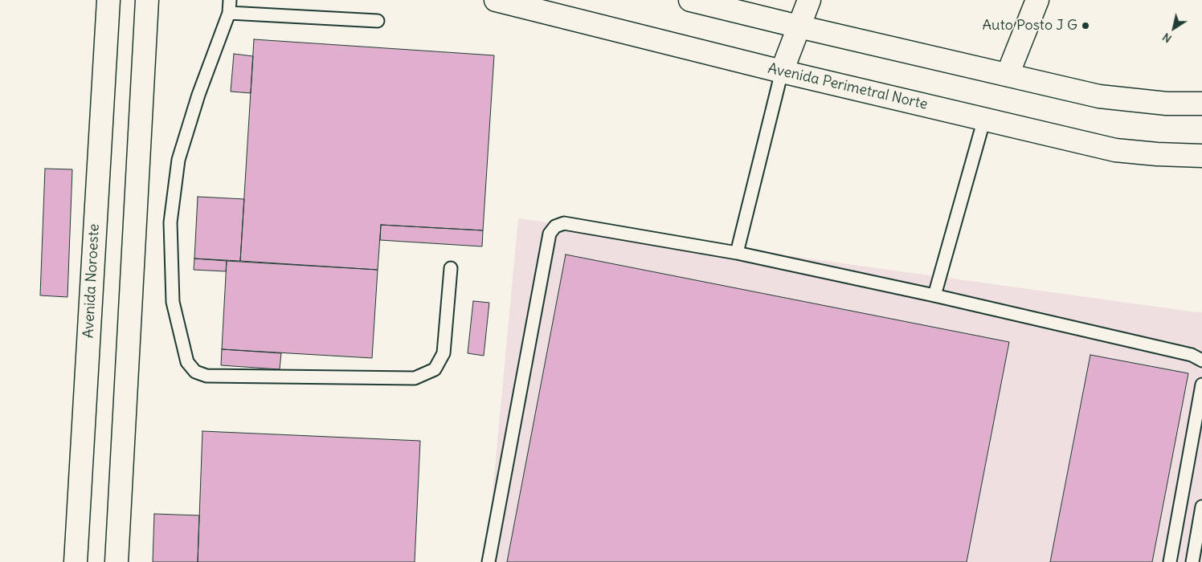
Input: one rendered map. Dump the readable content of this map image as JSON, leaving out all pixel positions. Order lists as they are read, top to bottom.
{
  "streets": {
    "main road": ["Avenida Perimetral Norte", "Avenida Noroeste"]
  },
  "places": ["Auto Posto J G"],
  "north": "bottom left"
}
